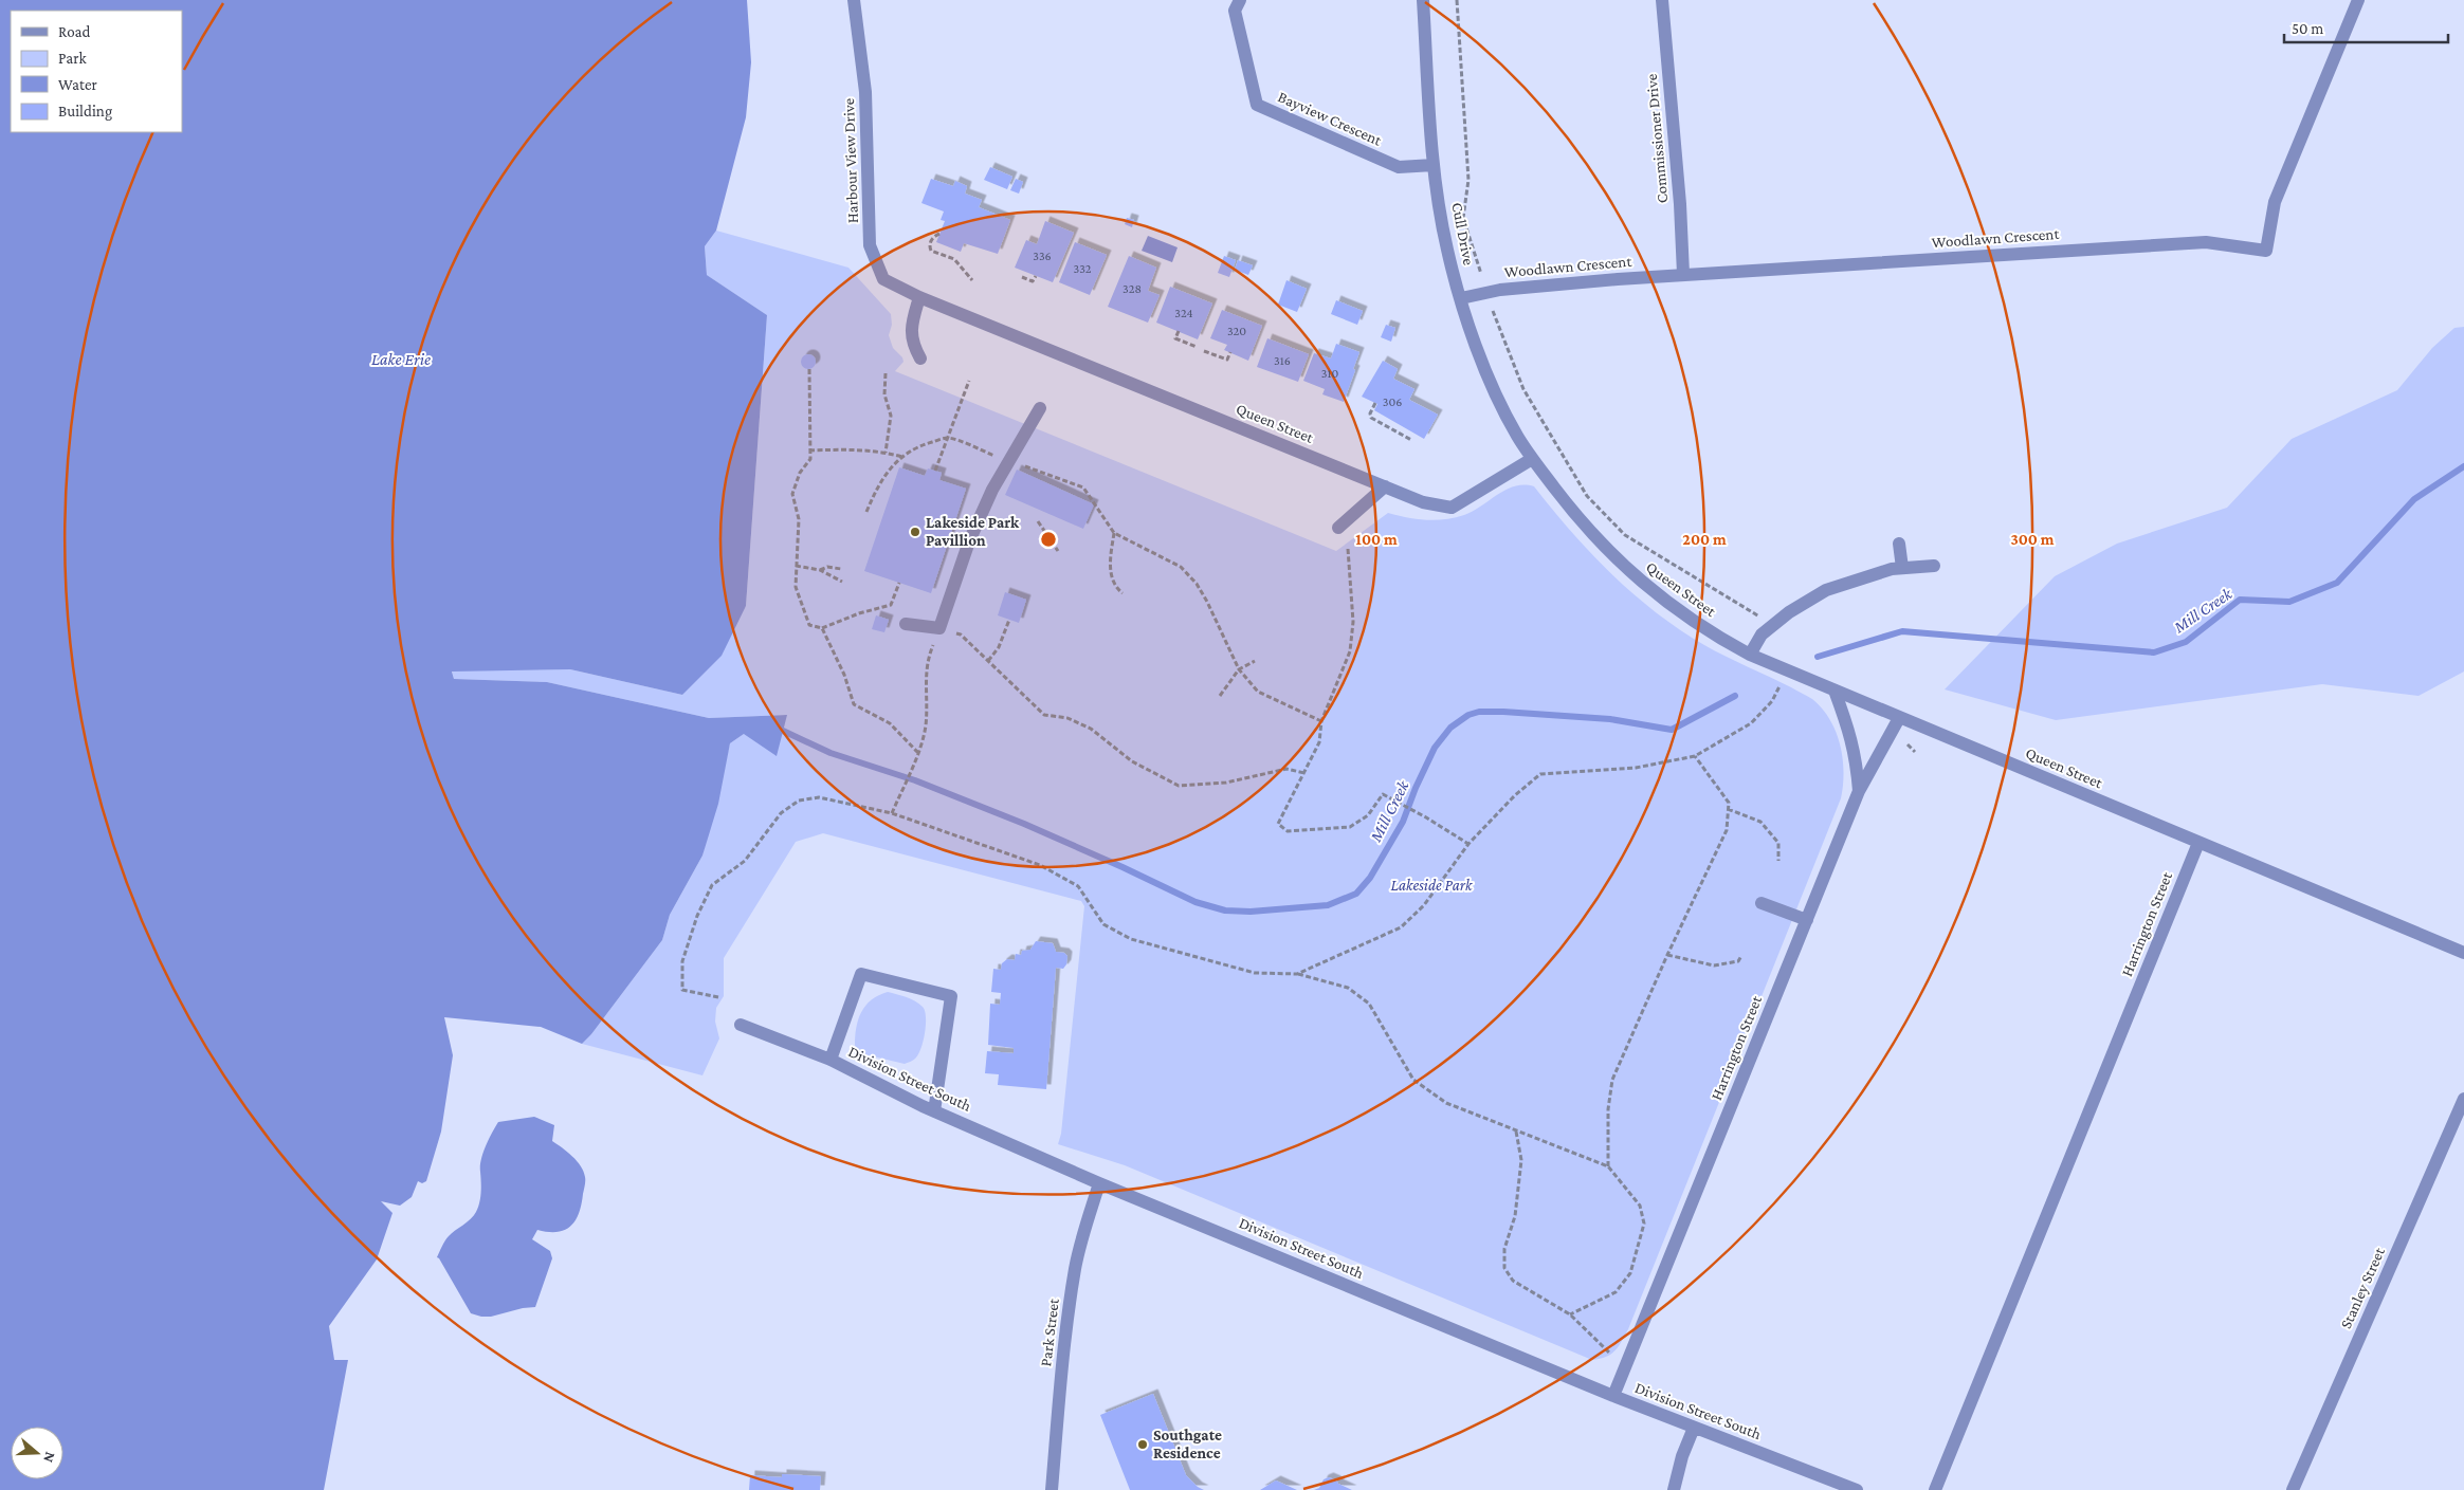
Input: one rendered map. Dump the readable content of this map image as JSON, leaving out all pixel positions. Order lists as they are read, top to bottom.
{
  "streets": {
    "street": [
      "Bayview Crescent",
      "Commissioner Drive",
      "Harbour View Drive",
      "Cull Drive",
      "Woodlawn Crescent",
      "Queen Street",
      "Harrington Street",
      "Division Street South",
      "Stanley Street",
      "Park Street"
    ]
  },
  "crossings": [
    ["Bayview Crescent", "Cull Drive"],
    ["Commissioner Drive", "Woodlawn Crescent"],
    ["Harbour View Drive", "Queen Street"],
    ["Cull Drive", "Woodlawn Crescent"],
    ["Cull Drive", "Queen Street"],
    ["Queen Street", "Harrington Street"],
    ["Harrington Street", "Division Street South"],
    ["Division Street South", "Park Street"]
  ],
  "water": ["Lake Erie", "Mill Creek"],
  "parks": ["Lakeside Park"],
  "places": ["Lakeside Park Pavillion", "Southgate Residence"],
  "house_numbers": [
    "336",
    "332",
    "328",
    "324",
    "320",
    "316",
    "310",
    "306"
  ],
  "legend": [
    "Road",
    "Park",
    "Water",
    "Building"
  ],
  "scale_bar": "50 m",
  "north": "right",
  "rings": ["100 m", "200 m", "300 m"]
}
